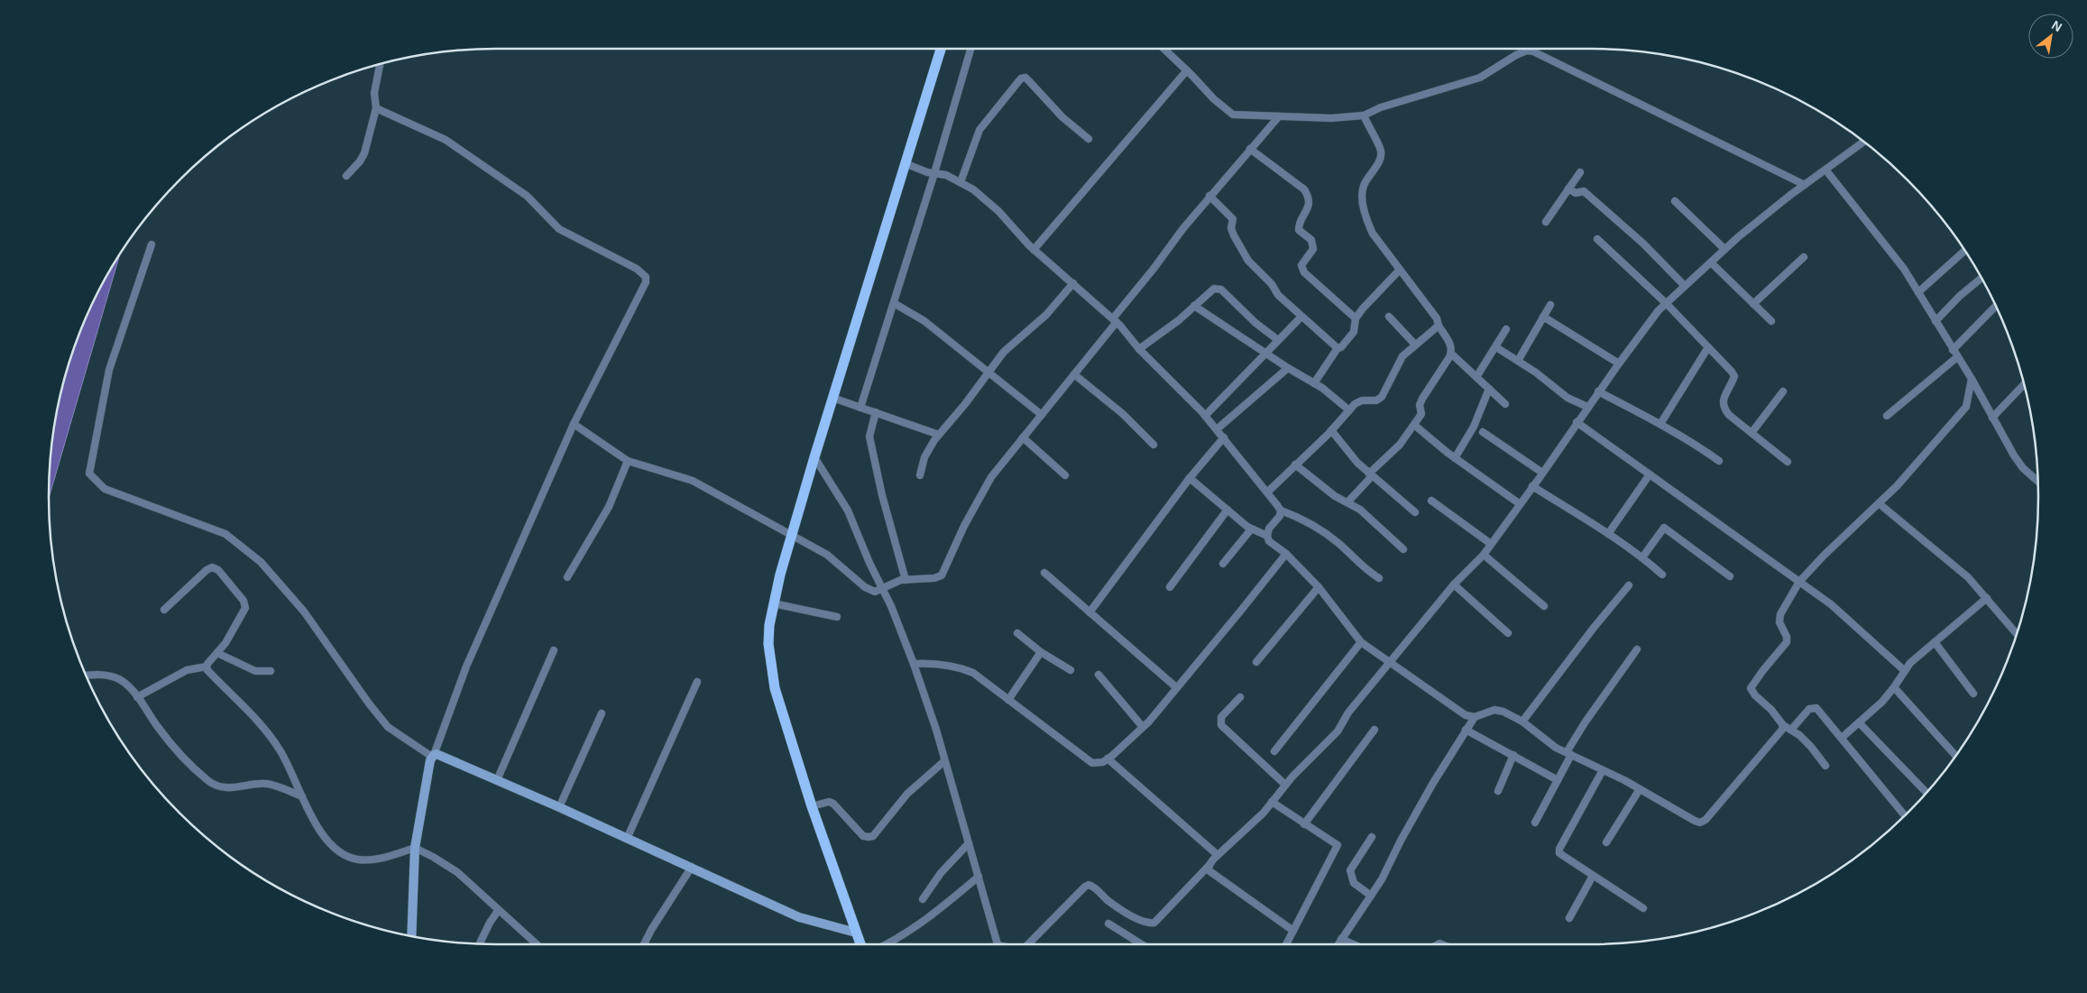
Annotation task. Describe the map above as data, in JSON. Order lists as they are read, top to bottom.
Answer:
{
  "north": "top right"
}
